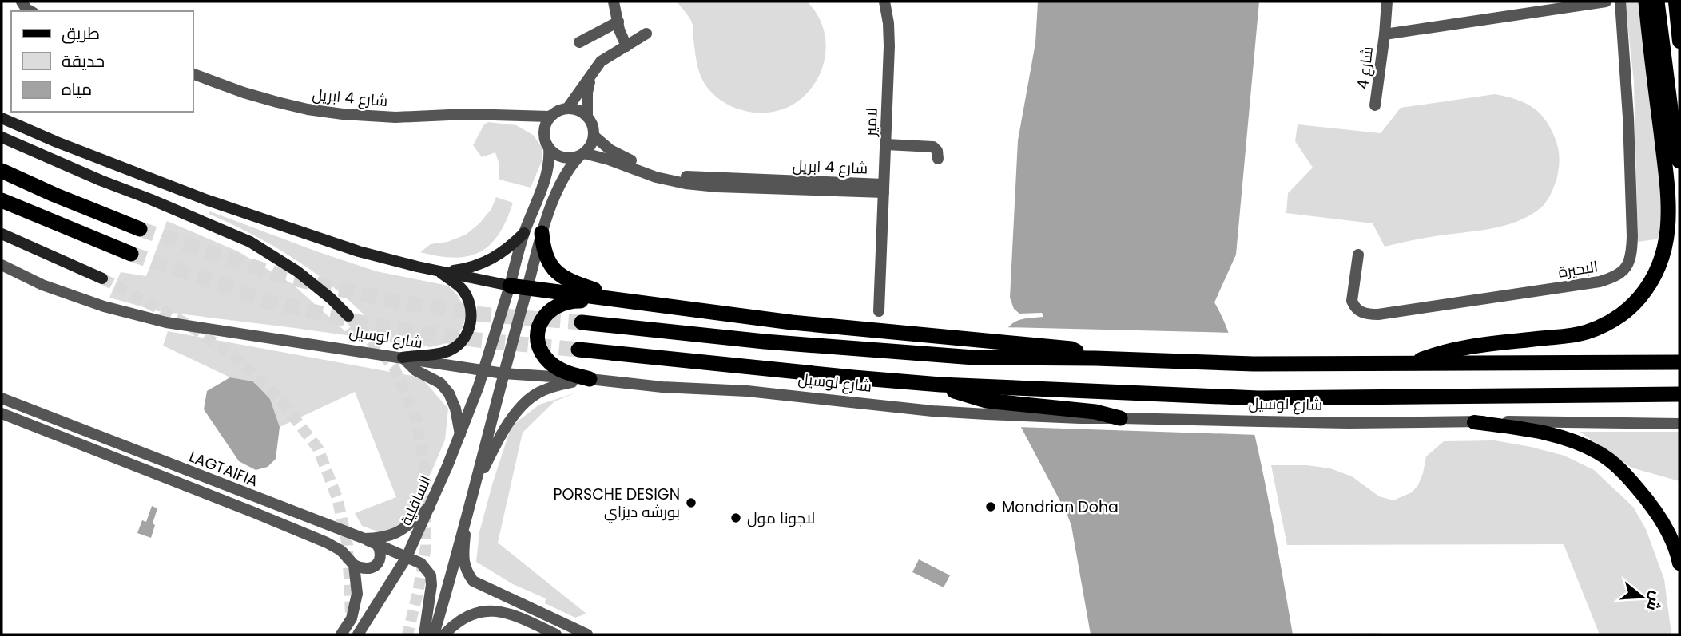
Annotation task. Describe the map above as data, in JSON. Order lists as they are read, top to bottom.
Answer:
{
  "streets": {
    "highway": ["شارع لوسيل"],
    "street": [
      "شارع 4",
      "شارع 4 ابريل",
      "لامير",
      "البحيرة",
      "LAGTAIFIA",
      "السافلية"
    ]
  },
  "crossings": [
    ["شارع 4 ابريل", "لامير"],
    ["شارع لوسيل", "السافلية"],
    ["LAGTAIFIA", "السافلية"]
  ],
  "places": ["PORSCHE DESIGN بورشه ديزاي", "Mondrian Doha", "لاجونا مول"],
  "legend": ["طريق", "حديقة", "مياه"],
  "north": "right"
}
